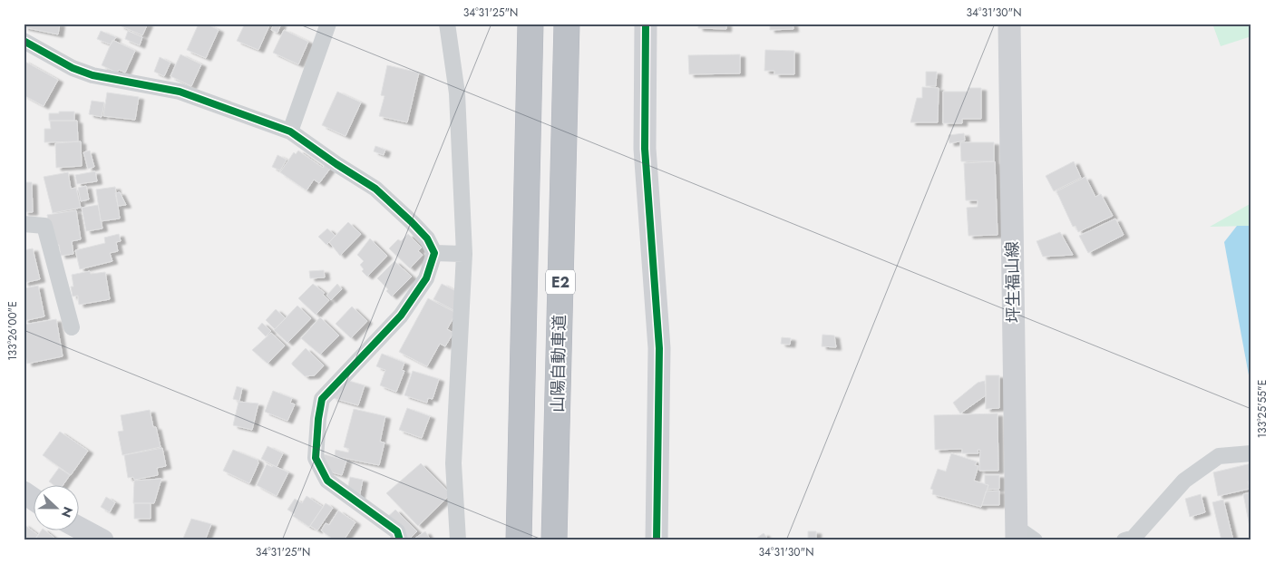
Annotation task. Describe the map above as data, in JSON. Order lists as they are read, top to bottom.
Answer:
{
  "streets": {
    "highway": ["E2", "山陽自動車道"],
    "street": ["坪生福山線"]
  },
  "north": "right",
  "coordinates": [
    "34°31'25\"N",
    "34°31'30\"N",
    "133°26'00\"E",
    "133°25'55\"E"
  ]
}
